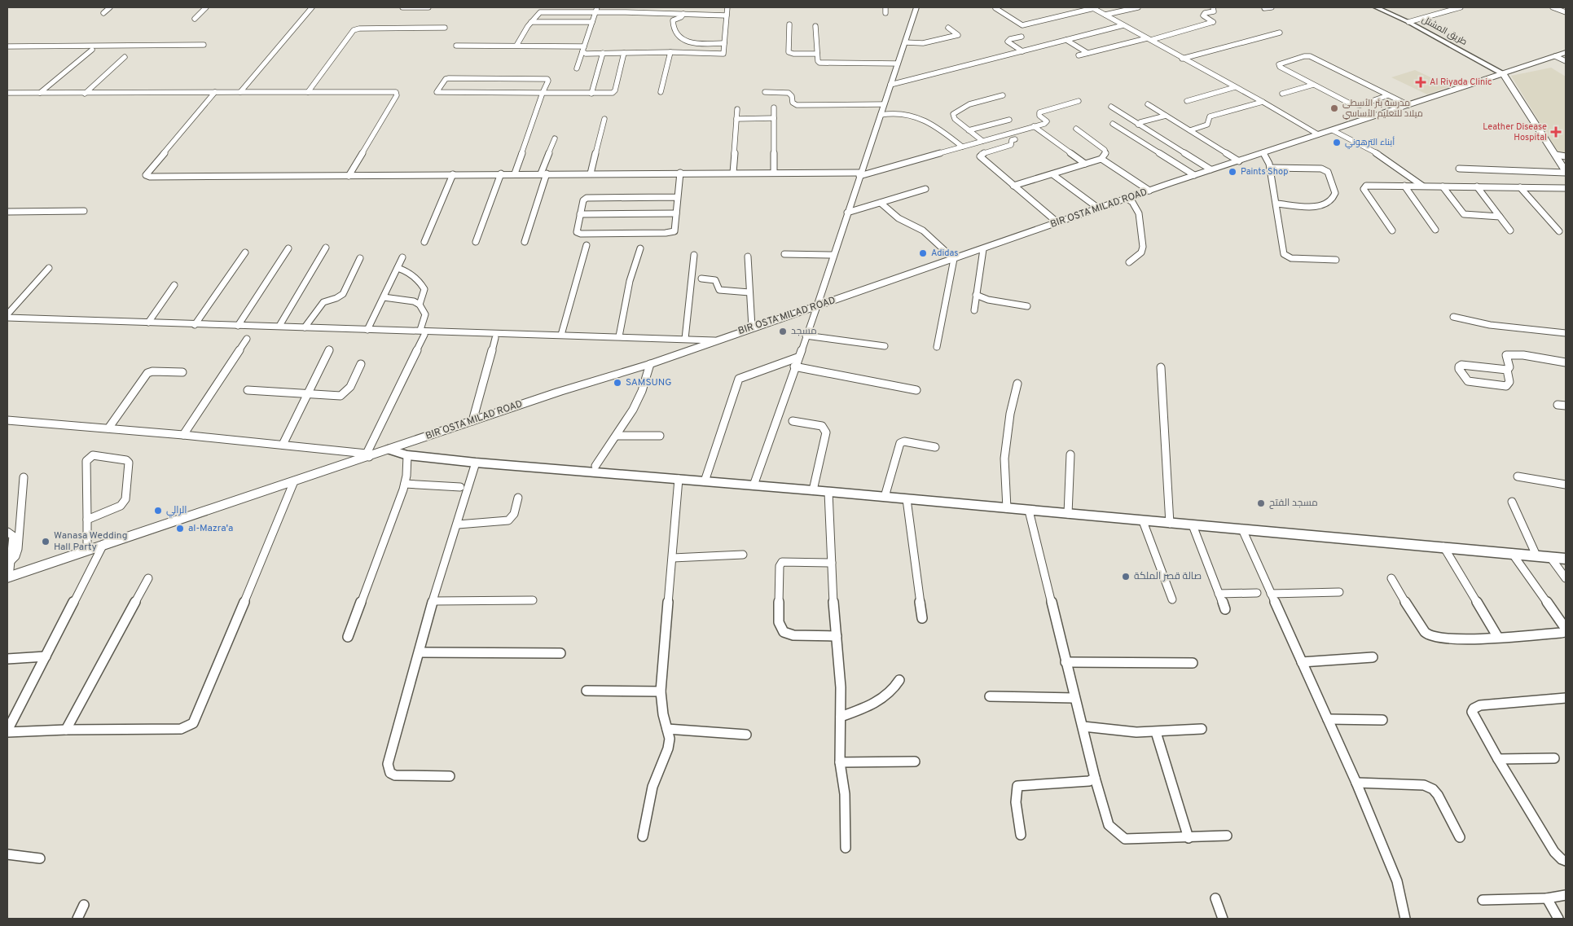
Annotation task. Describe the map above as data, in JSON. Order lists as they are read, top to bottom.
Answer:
{
  "streets": {
    "main road": ["طريق المشتل", "BIR OSTA MILAD ROAD"]
  },
  "crossings": [
    ["طريق المشتل", "BIR OSTA MILAD ROAD"]
  ],
  "places": {
    "health": ["Al Riyada Clinic", "Leather Disease Hospital"],
    "other": [
      "مدرسة بئر الأسطى ميلاد للتعليم الأساسي",
      "أبناء الترهوني",
      "Paints Shop",
      "Adidas",
      "مسجد",
      "SAMSUNG",
      "مسجد الفتح",
      "الرالي",
      "al-Mazra'a",
      "Wanasa Wedding Hall Party",
      "صالة قصر الملكة"
    ]
  }
}
